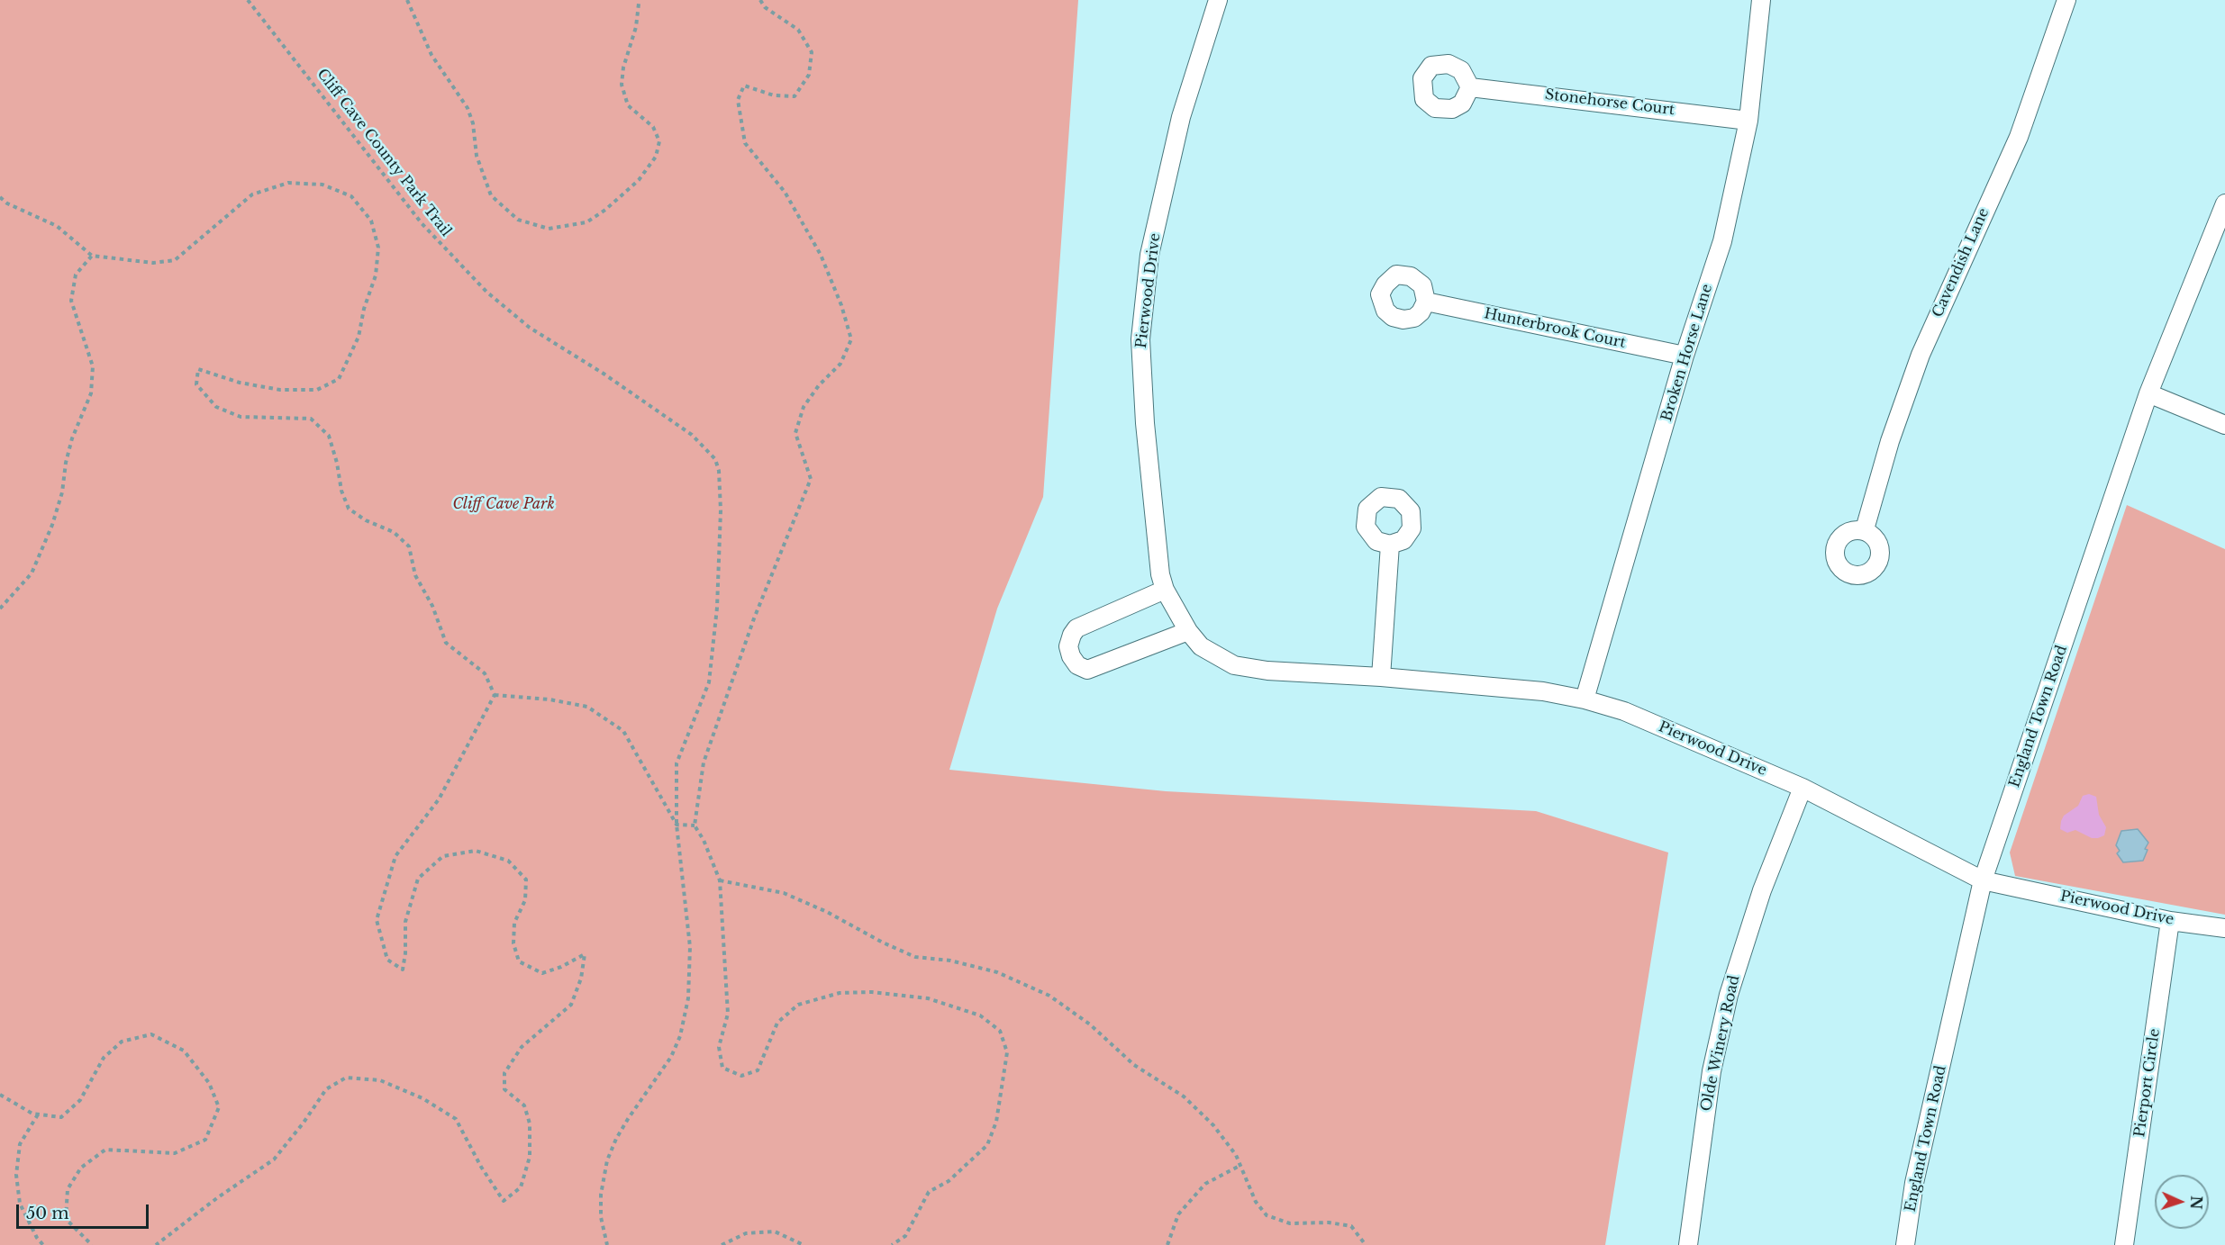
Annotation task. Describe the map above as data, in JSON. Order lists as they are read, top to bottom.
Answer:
{
  "streets": {
    "street": [
      "Stonehorse Court",
      "Cavendish Lane",
      "Pierwood Drive",
      "Hunterbrook Court",
      "Broken Horse Lane",
      "England Town Road",
      "Olde Winery Road",
      "Pierport Circle"
    ],
    "path": ["Cliff Cave County Park Trail"]
  },
  "crossings": [
    ["Stonehorse Court", "Broken Horse Lane"],
    ["Pierwood Drive", "Broken Horse Lane"],
    ["Pierwood Drive", "England Town Road"],
    ["Pierwood Drive", "Olde Winery Road"],
    ["Pierwood Drive", "Pierport Circle"],
    ["Hunterbrook Court", "Broken Horse Lane"]
  ],
  "parks": ["Cliff Cave Park"],
  "scale_bar": "50 m",
  "north": "right"
}
